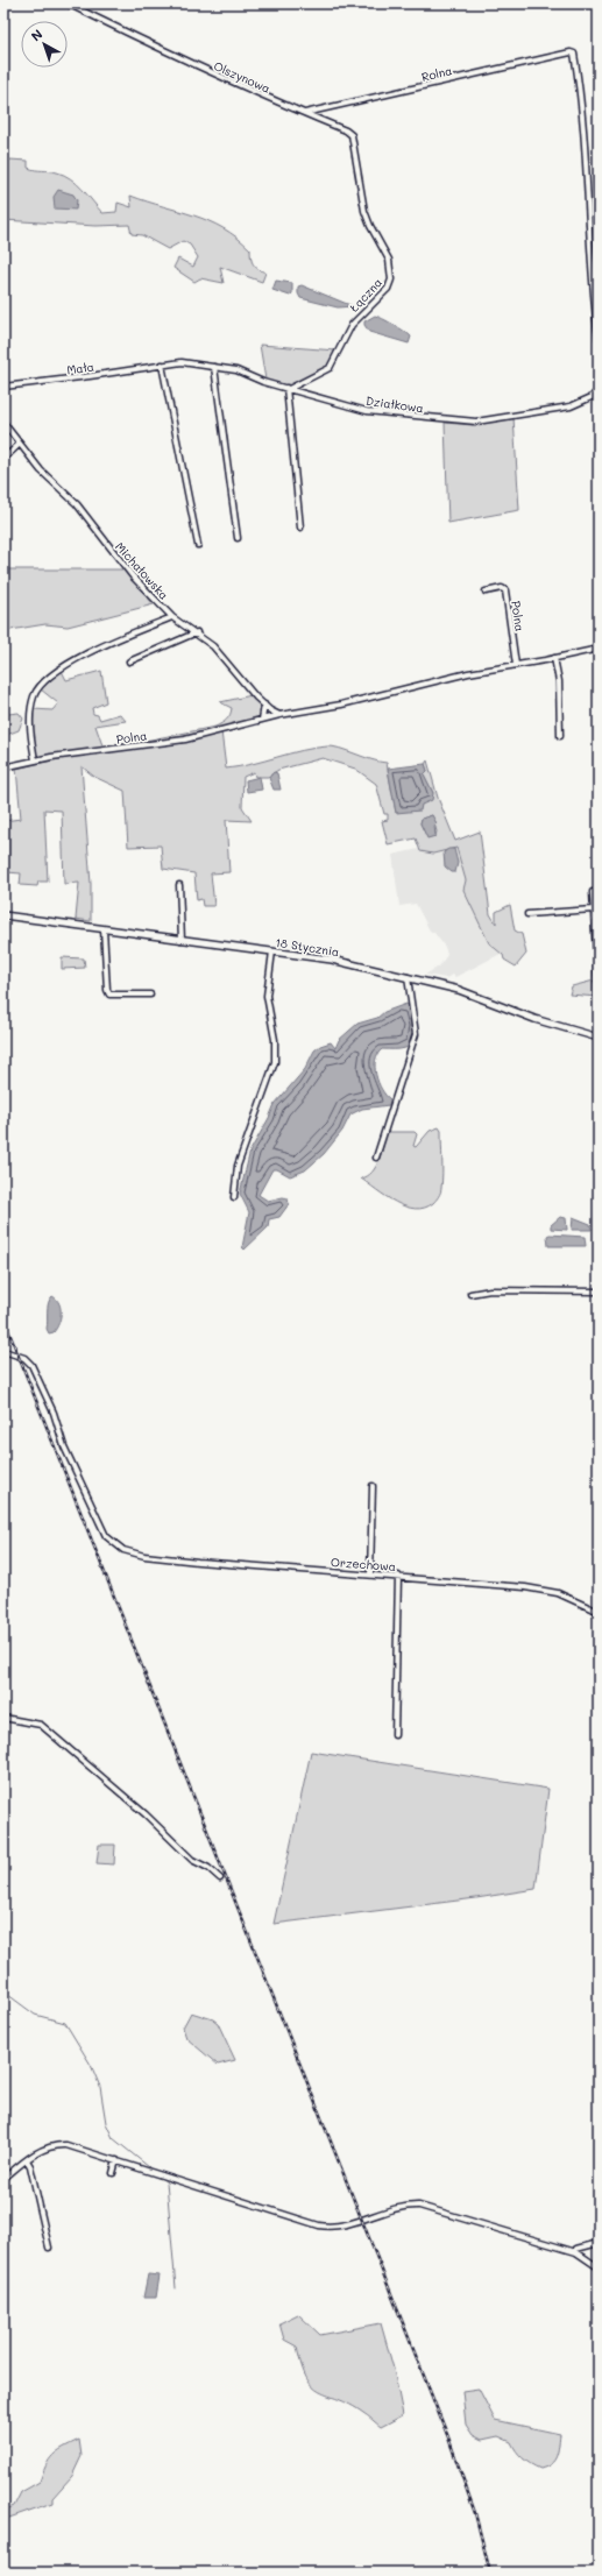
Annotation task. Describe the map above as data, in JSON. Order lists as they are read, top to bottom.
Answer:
{
  "streets": {
    "street": [
      "Rolna",
      "Olszynowa",
      "Łączna",
      "Mała",
      "Działkowa",
      "Michałowska",
      "Polna",
      "18 Stycznia",
      "Orzechowa"
    ]
  },
  "crossings": [
    ["Rolna", "Olszynowa"],
    ["Olszynowa", "Łączna"],
    ["Łączna", "Działkowa"],
    ["Mała", "Działkowa"],
    ["Michałowska", "Polna"]
  ],
  "north": "top left"
}
